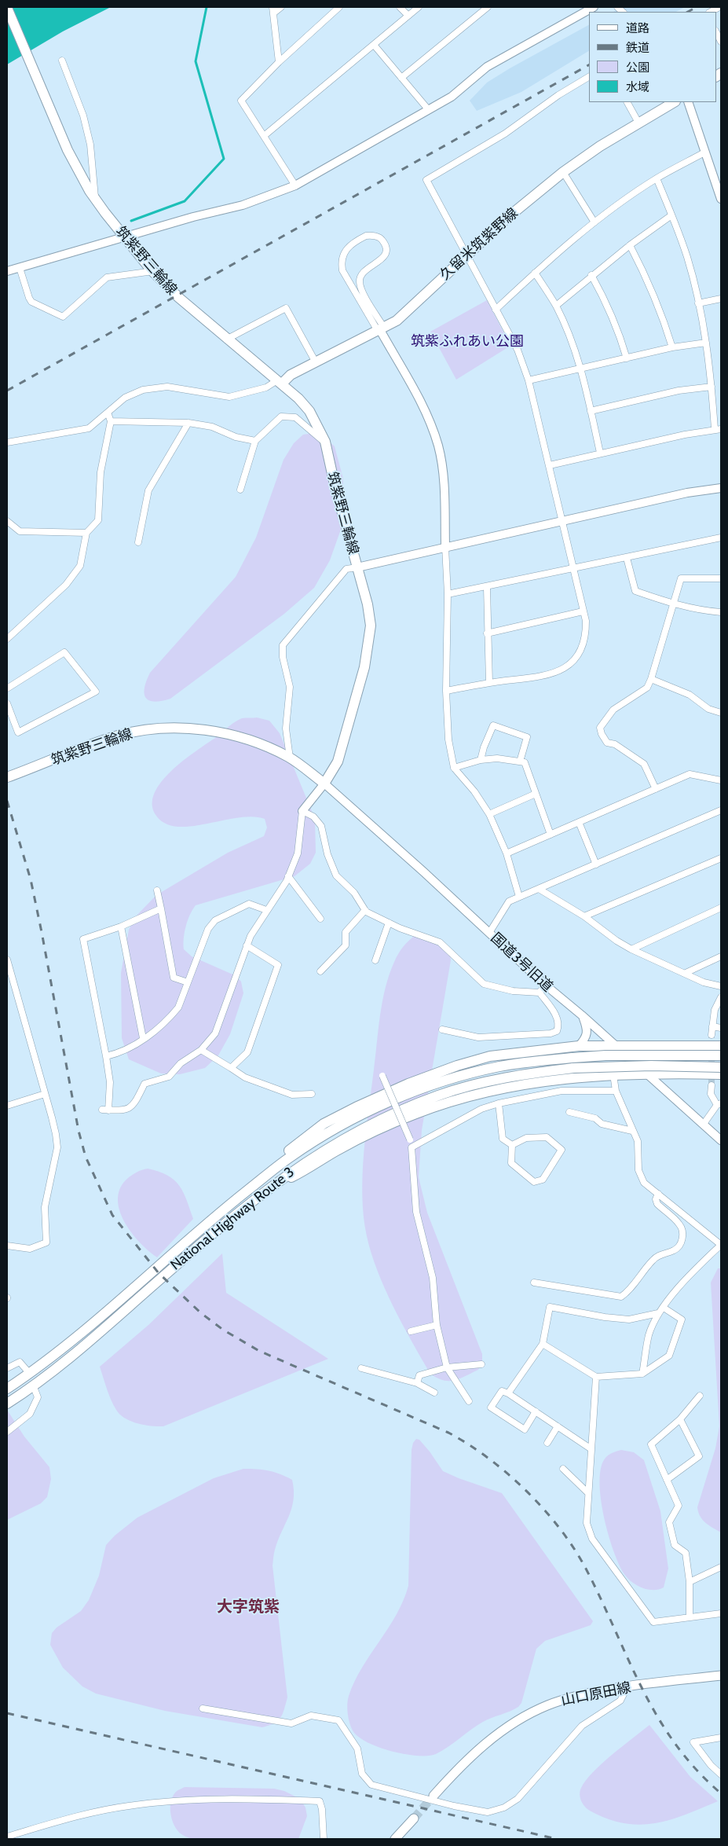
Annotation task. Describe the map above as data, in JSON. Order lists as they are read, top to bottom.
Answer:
{
  "streets": {
    "main road": [
      "久留米筑紫野線",
      "筑紫野三輪線",
      "National Highway Route 3",
      "山口原田線"
    ],
    "street": ["国道3号旧道"]
  },
  "crossings": [
    ["久留米筑紫野線", "筑紫野三輪線"],
    ["筑紫野三輪線", "国道3号旧道"]
  ],
  "districts": ["大字筑紫"],
  "parks": ["筑紫ふれあい公園"],
  "legend": [
    "道路",
    "鉄道",
    "公園",
    "水域"
  ]
}
